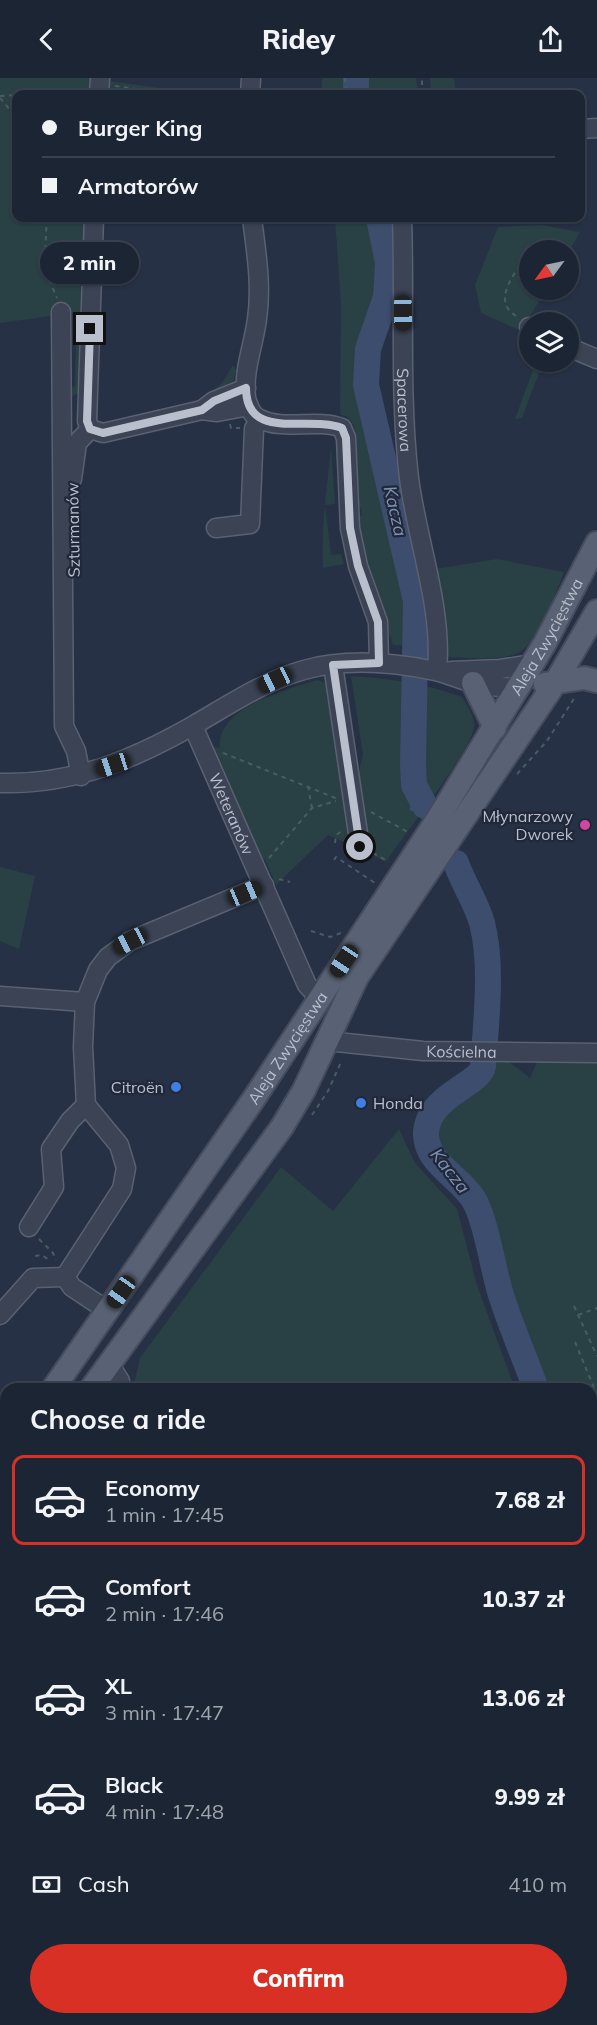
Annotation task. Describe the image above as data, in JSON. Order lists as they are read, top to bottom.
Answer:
{
  "streets": {
    "main road": ["Aleja Zwycięstwa"],
    "street": [
      "Spacerowa",
      "Szturmanów",
      "Weteranów",
      "Kościelna"
    ]
  },
  "crossings": [
    ["Aleja Zwycięstwa", "Weteranów"],
    ["Aleja Zwycięstwa", "Kościelna"]
  ],
  "water": ["Kacza"],
  "places": ["Młynarzowy Dworek", "Citroën", "Honda"],
  "north": "bottom left",
  "page": {
    "header": "Ridey",
    "banner": ["Burger King", "Armatorów"],
    "bubble": "2 min",
    "heading": "Choose a ride",
    "list": [
      {
        "name": "Economy",
        "note": "1 min · 17:45",
        "value": "7.68 zł"
      },
      {
        "name": "Comfort",
        "note": "2 min · 17:46",
        "value": "10.37 zł"
      },
      {
        "name": "XL",
        "note": "3 min · 17:47",
        "value": "13.06 zł"
      },
      {
        "name": "Black",
        "note": "4 min · 17:48",
        "value": "9.99 zł"
      }
    ],
    "pay": ["Cash", "410 m"],
    "buttons": "Confirm"
  }
}
